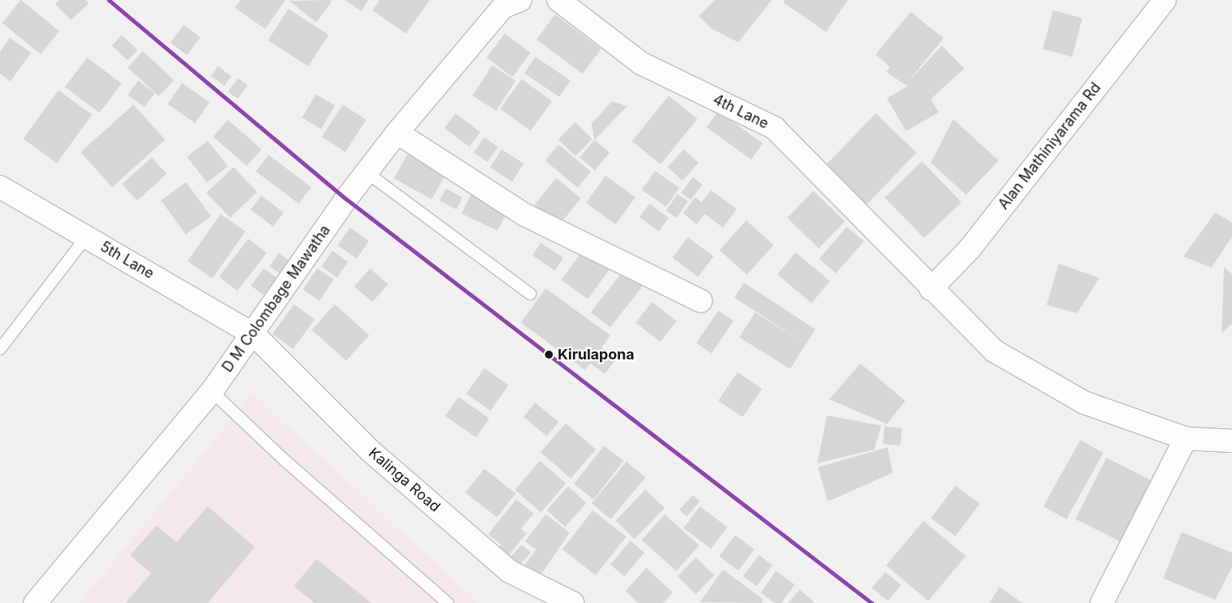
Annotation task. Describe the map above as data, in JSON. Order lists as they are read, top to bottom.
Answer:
{
  "streets": {
    "street": [
      "4th Lane",
      "Alan Mathiniyarama Rd",
      "5th Lane",
      "D M Colombage Mawatha",
      "Kalinga Road"
    ]
  },
  "crossings": [
    ["4th Lane", "Alan Mathiniyarama Rd"],
    ["5th Lane", "D M Colombage Mawatha"],
    ["5th Lane", "Kalinga Road"],
    ["D M Colombage Mawatha", "Kalinga Road"]
  ],
  "places": ["Kirulapona"]
}
